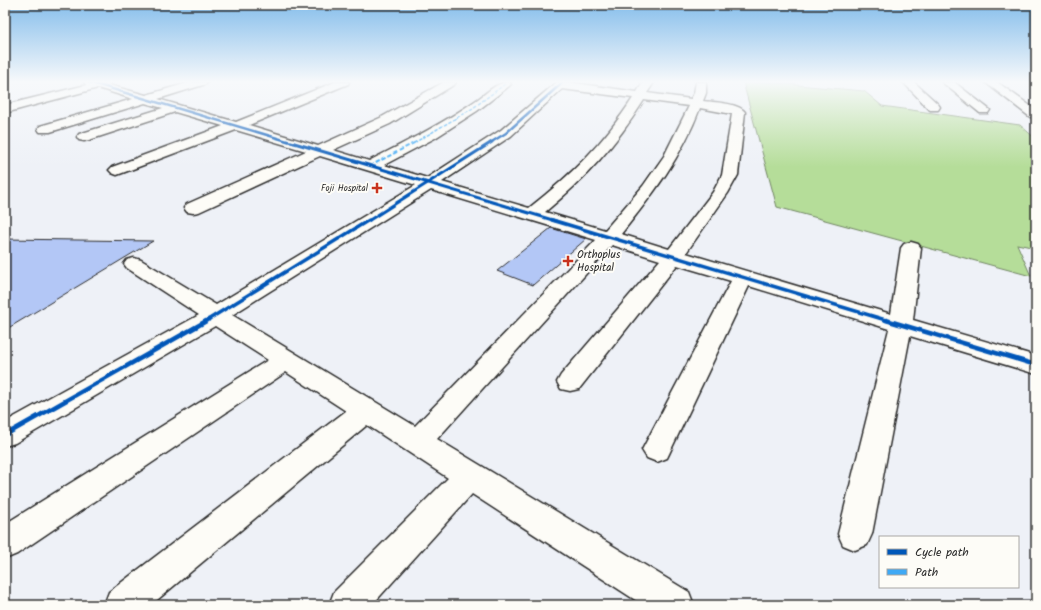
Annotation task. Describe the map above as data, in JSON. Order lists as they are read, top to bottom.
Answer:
{
  "places": {
    "health": ["Foji Hospital", "Orthoplus Hospital"]
  },
  "legend": ["Cycle path", "Path"]
}
